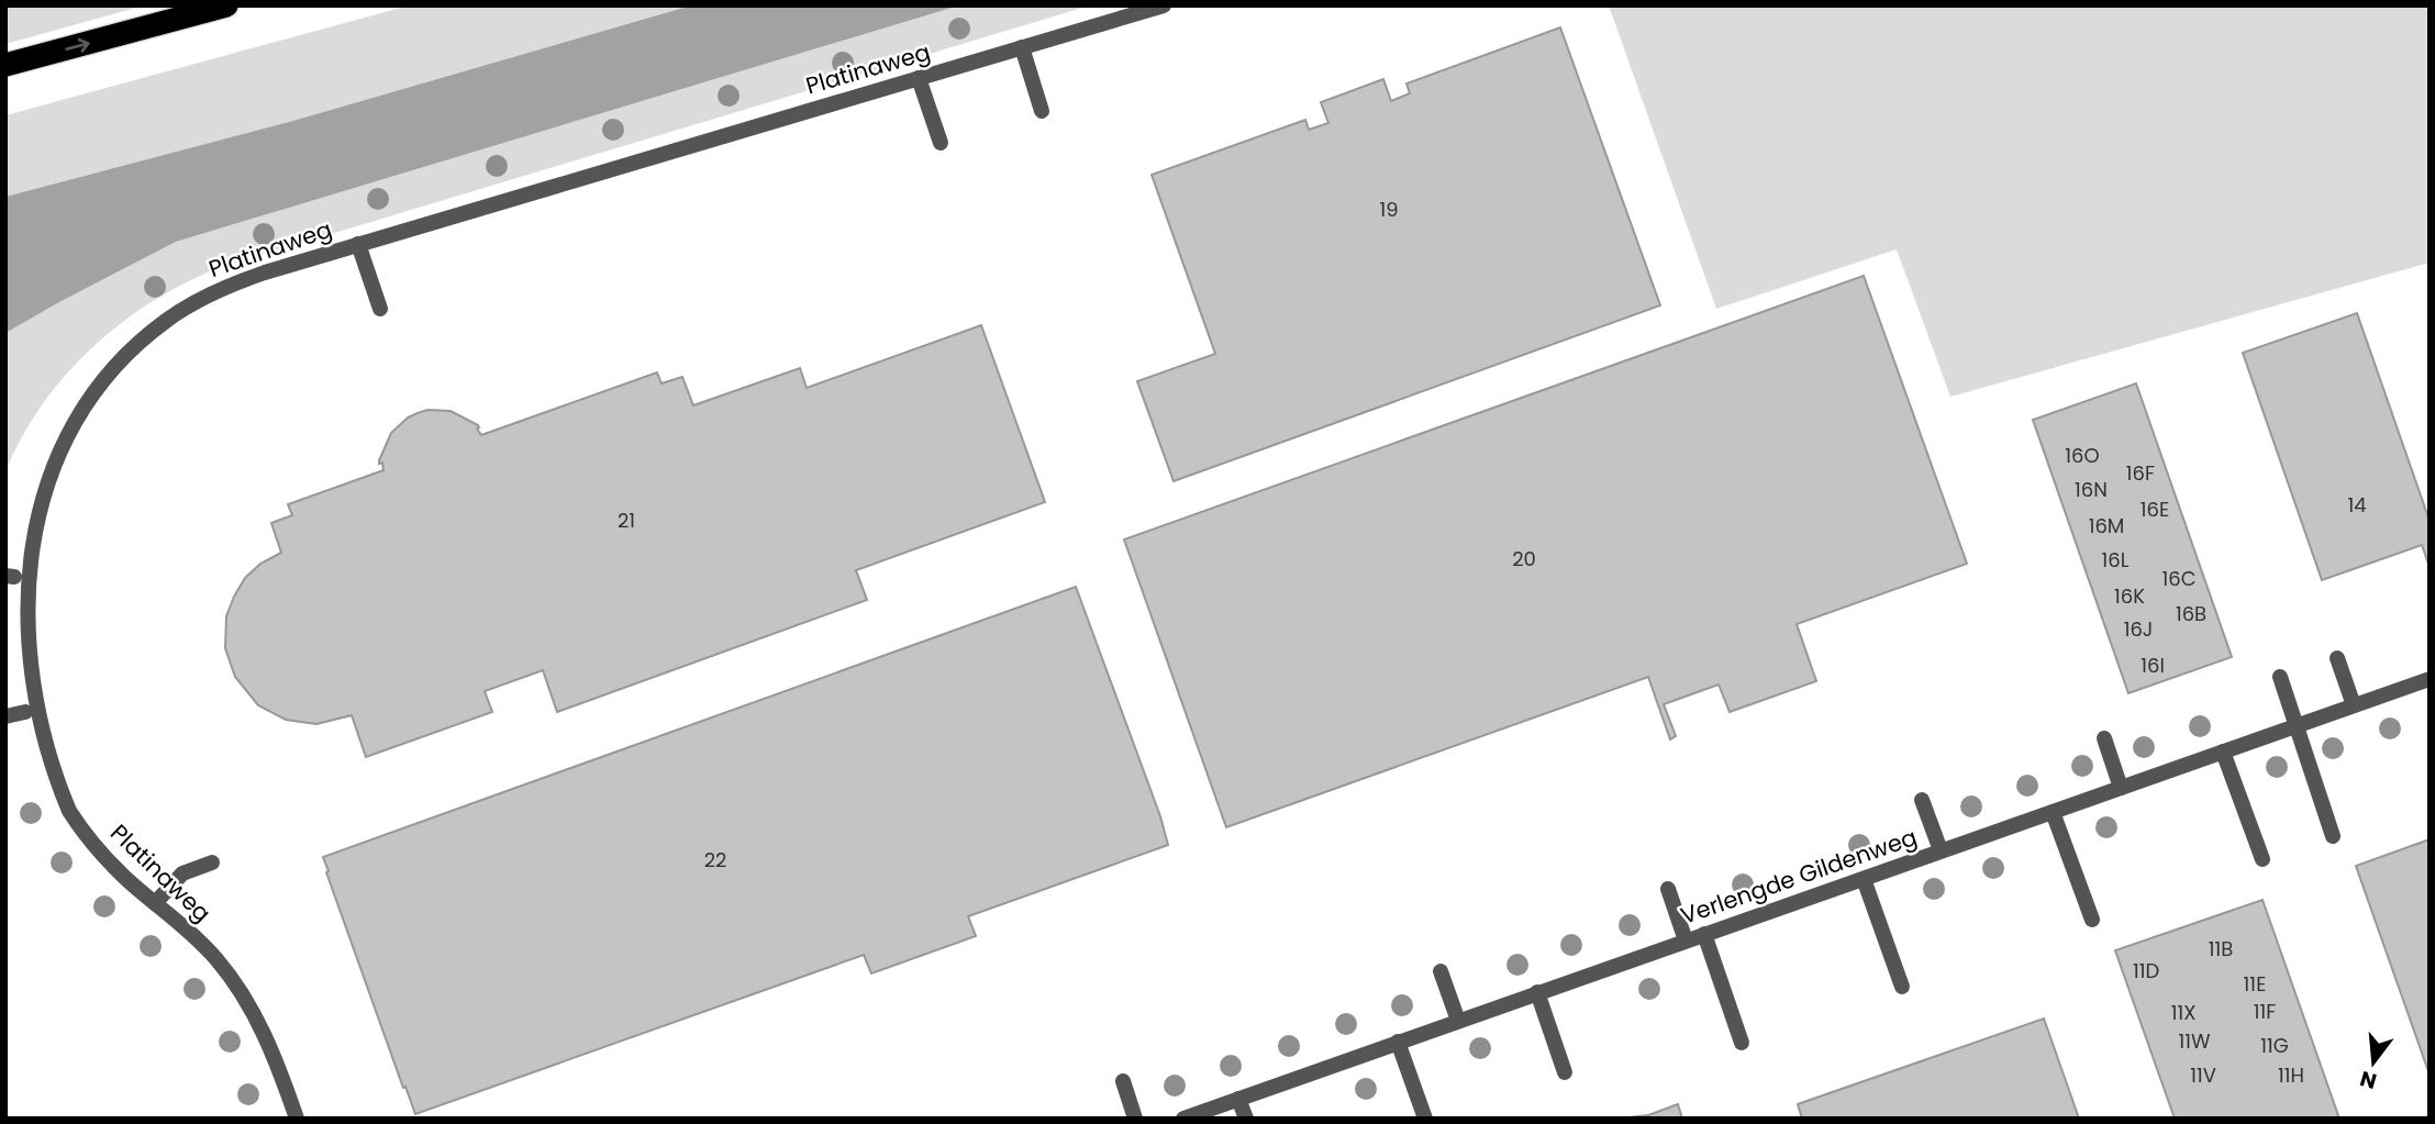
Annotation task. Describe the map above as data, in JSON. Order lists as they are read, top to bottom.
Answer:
{
  "streets": {
    "street": ["Platinaweg", "Verlengde Gildenweg"]
  },
  "house_numbers": [
    "19",
    "16O",
    "16F",
    "16N",
    "14",
    "16E",
    "21",
    "16M",
    "20",
    "16L",
    "16C",
    "16K",
    "16B",
    "16J",
    "16I",
    "22",
    "11B",
    "11D",
    "11E",
    "11F",
    "11X",
    "11W",
    "11G",
    "11V",
    "11H"
  ],
  "north": "bottom"
}
